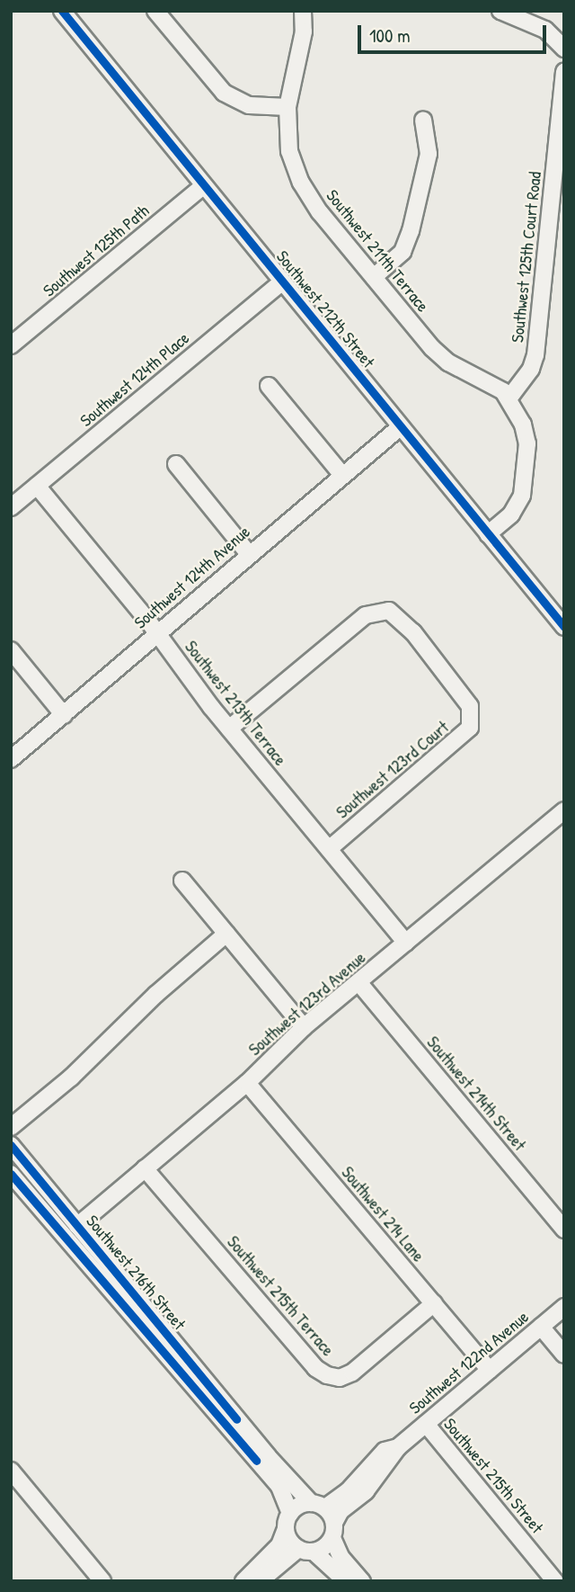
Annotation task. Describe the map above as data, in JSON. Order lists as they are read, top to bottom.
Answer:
{
  "streets": {
    "street": [
      "Southwest 125th Path",
      "Southwest 211th Terrace",
      "Southwest 125th Court Road",
      "Southwest 212th Street",
      "Southwest 124th Place",
      "Southwest 124th Avenue",
      "Southwest 213th Terrace",
      "Southwest 123rd Court",
      "Southwest 123rd Avenue",
      "Southwest 214th Street",
      "Southwest 214 Lane",
      "Southwest 216th Street",
      "Southwest 215th Terrace",
      "Southwest 122nd Avenue",
      "Southwest 215th Street"
    ]
  },
  "crossings": [
    ["Southwest 125th Path", "Southwest 212th Street"],
    ["Southwest 211th Terrace", "Southwest 125th Court Road"],
    ["Southwest 212th Street", "Southwest 124th Place"],
    ["Southwest 212th Street", "Southwest 124th Avenue"],
    ["Southwest 124th Place", "Southwest 213th Terrace"],
    ["Southwest 124th Avenue", "Southwest 213th Terrace"],
    ["Southwest 213th Terrace", "Southwest 123rd Court"],
    ["Southwest 213th Terrace", "Southwest 123rd Avenue"],
    ["Southwest 123rd Avenue", "Southwest 214th Street"],
    ["Southwest 123rd Avenue", "Southwest 214 Lane"],
    ["Southwest 123rd Avenue", "Southwest 216th Street"],
    ["Southwest 123rd Avenue", "Southwest 215th Terrace"],
    ["Southwest 214 Lane", "Southwest 215th Terrace"],
    ["Southwest 214 Lane", "Southwest 122nd Avenue"],
    ["Southwest 216th Street", "Southwest 122nd Avenue"],
    ["Southwest 122nd Avenue", "Southwest 215th Street"]
  ],
  "scale_bar": "100 m"
}
